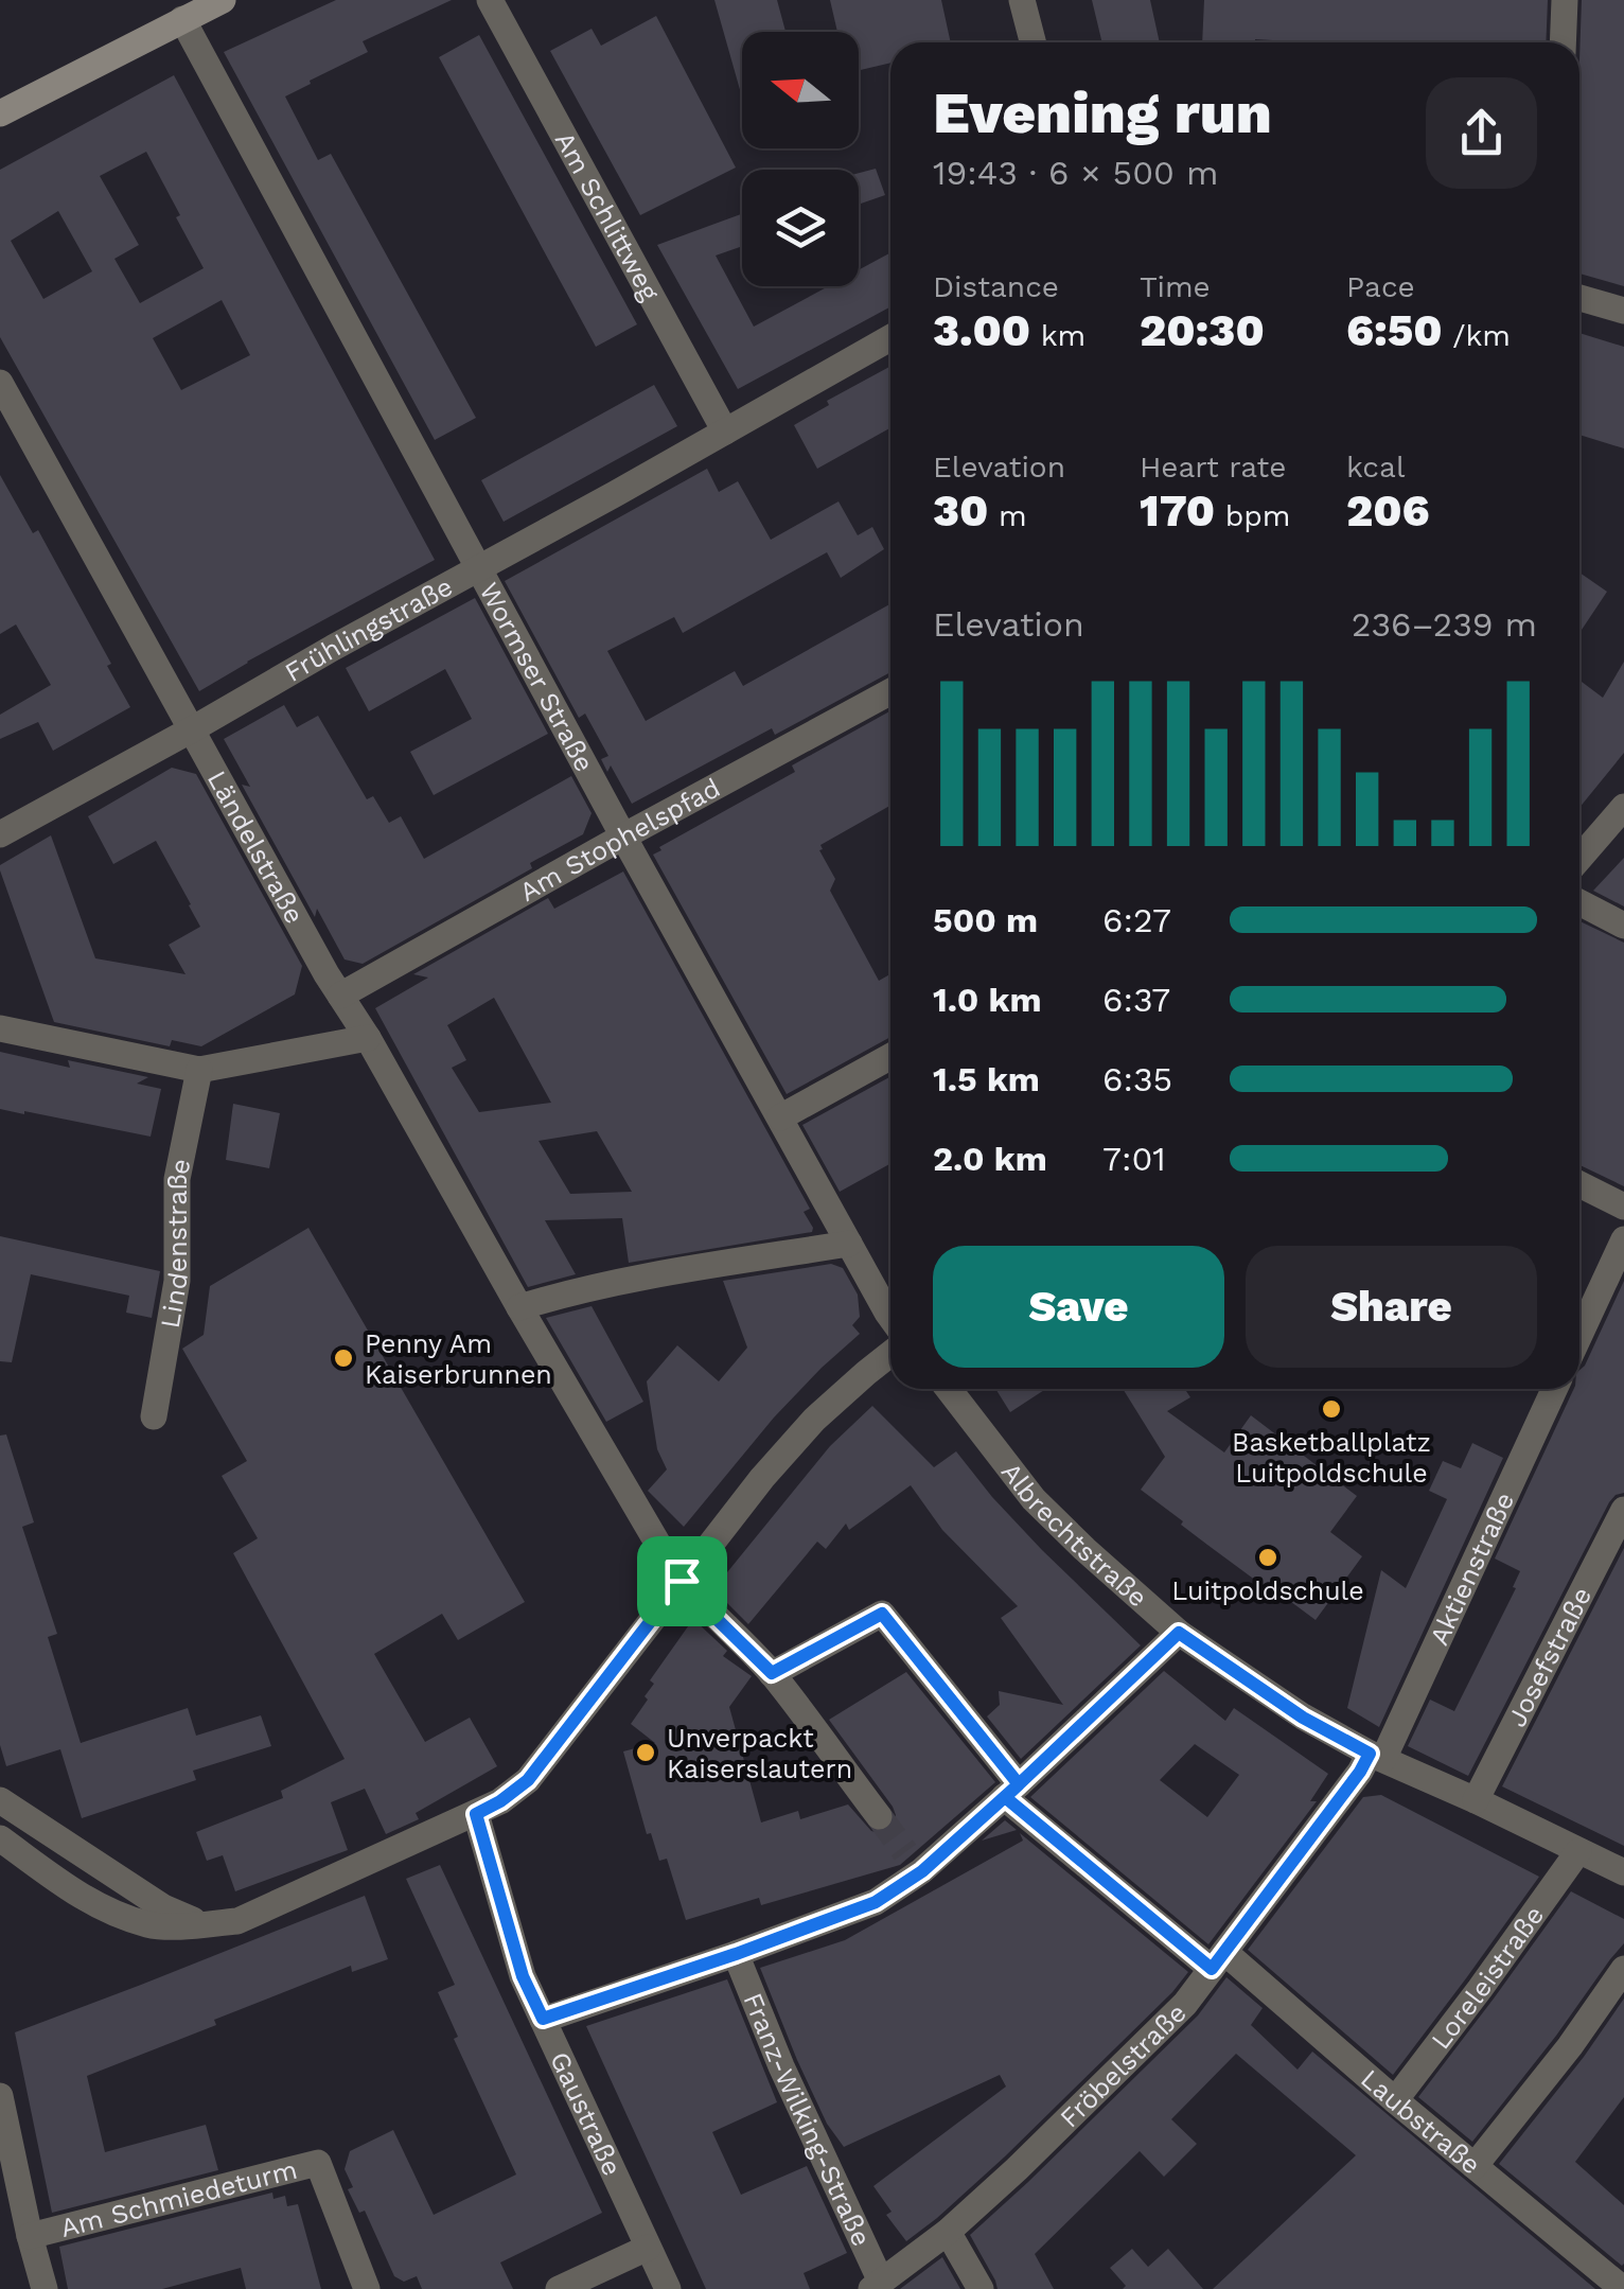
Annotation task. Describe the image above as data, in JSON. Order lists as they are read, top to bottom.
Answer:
{
  "streets": {
    "street": [
      "Am Schlittweg",
      "Frühlingstraße",
      "Wormser Straße",
      "Am Stophelspfad",
      "Ländelstraße",
      "Lindenstraße",
      "Albrechtstraße",
      "Aktienstraße",
      "Josefstraße",
      "Loreleistraße",
      "Fröbelstraße",
      "Gaustraße",
      "Franz-Wilking-Straße",
      "Laubstraße",
      "Am Schmiedeturm"
    ]
  },
  "crossings": [
    ["Am Schlittweg", "Frühlingstraße"],
    ["Frühlingstraße", "Wormser Straße"],
    ["Frühlingstraße", "Ländelstraße"],
    ["Wormser Straße", "Am Stophelspfad"],
    ["Am Stophelspfad", "Ländelstraße"],
    ["Ländelstraße", "Laubstraße"],
    ["Albrechtstraße", "Aktienstraße"],
    ["Albrechtstraße", "Josefstraße"],
    ["Albrechtstraße", "Loreleistraße"],
    ["Albrechtstraße", "Fröbelstraße"],
    ["Aktienstraße", "Fröbelstraße"],
    ["Loreleistraße", "Laubstraße"],
    ["Fröbelstraße", "Franz-Wilking-Straße"],
    ["Fröbelstraße", "Laubstraße"]
  ],
  "places": [
    "Penny Am Kaiserbrunnen",
    "Basketballplatz Luitpoldschule",
    "Luitpoldschule",
    "Unverpackt Kaiserslautern"
  ],
  "north": "left",
  "page": {
    "heading": ["Evening run", "19:43 · 6 × 500 m"],
    "stats": [
      ["Distance", "3.00 km"],
      ["Time", "20:30"],
      ["Pace", "6:50 /km"],
      ["Elevation", "30 m"],
      ["Heart rate", "170 bpm"],
      ["kcal", "206"]
    ],
    "chart": ["Elevation", "236–239 m"],
    "list": [
      {
        "name": "500 m",
        "note": "6:27"
      },
      {
        "name": "1.0 km",
        "note": "6:37"
      },
      {
        "name": "1.5 km",
        "note": "6:35"
      },
      {
        "name": "2.0 km",
        "note": "7:01"
      }
    ],
    "buttons": ["Save", "Share"]
  }
}
